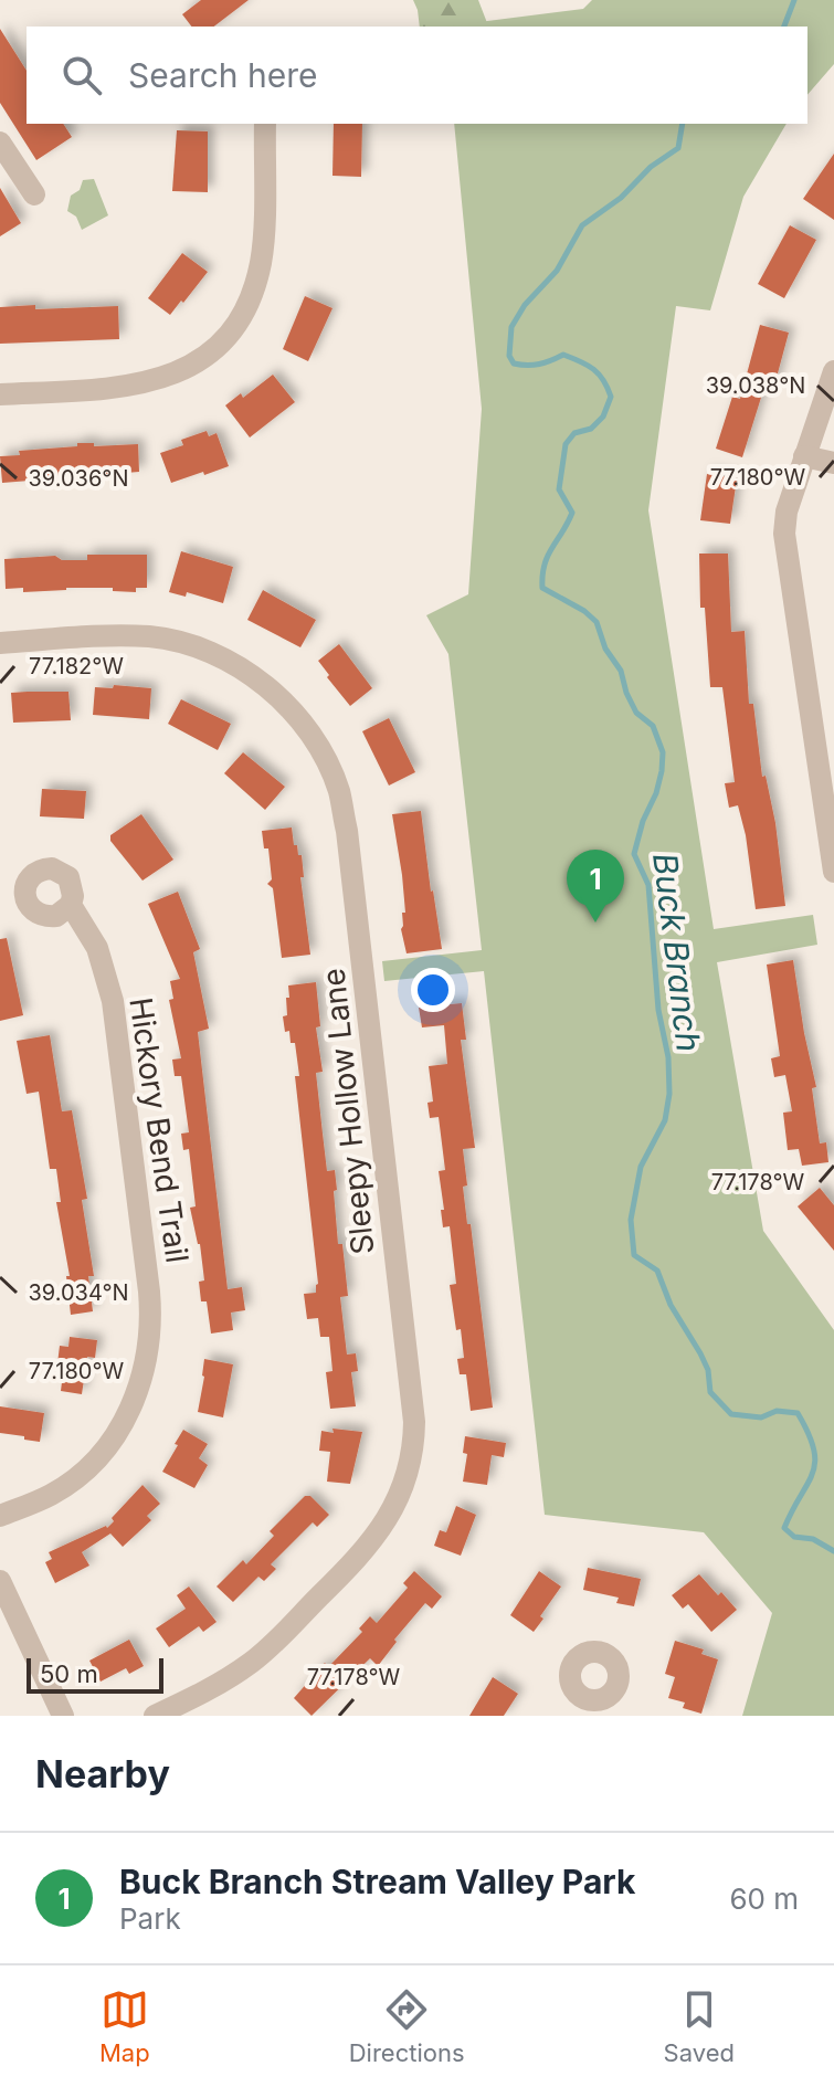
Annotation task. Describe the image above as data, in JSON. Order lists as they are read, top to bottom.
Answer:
{
  "streets": {
    "street": ["Sleepy Hollow Lane", "Hickory Bend Trail"]
  },
  "water": ["Buck Branch"],
  "scale_bar": "50 m",
  "page": {
    "search": "Search here",
    "pins": "1",
    "scale": "50 m",
    "heading": "Nearby",
    "list": [
      {
        "mark": "1",
        "name": "Buck Branch Stream Valley Park",
        "note": "Park",
        "value": "60 m"
      }
    ],
    "nav": ["Map", "Directions", "Saved"]
  },
  "coordinates": [
    "39.038°N",
    "77.180°W",
    "39.036°N",
    "77.182°W",
    "77.178°W",
    "39.034°N"
  ]
}
